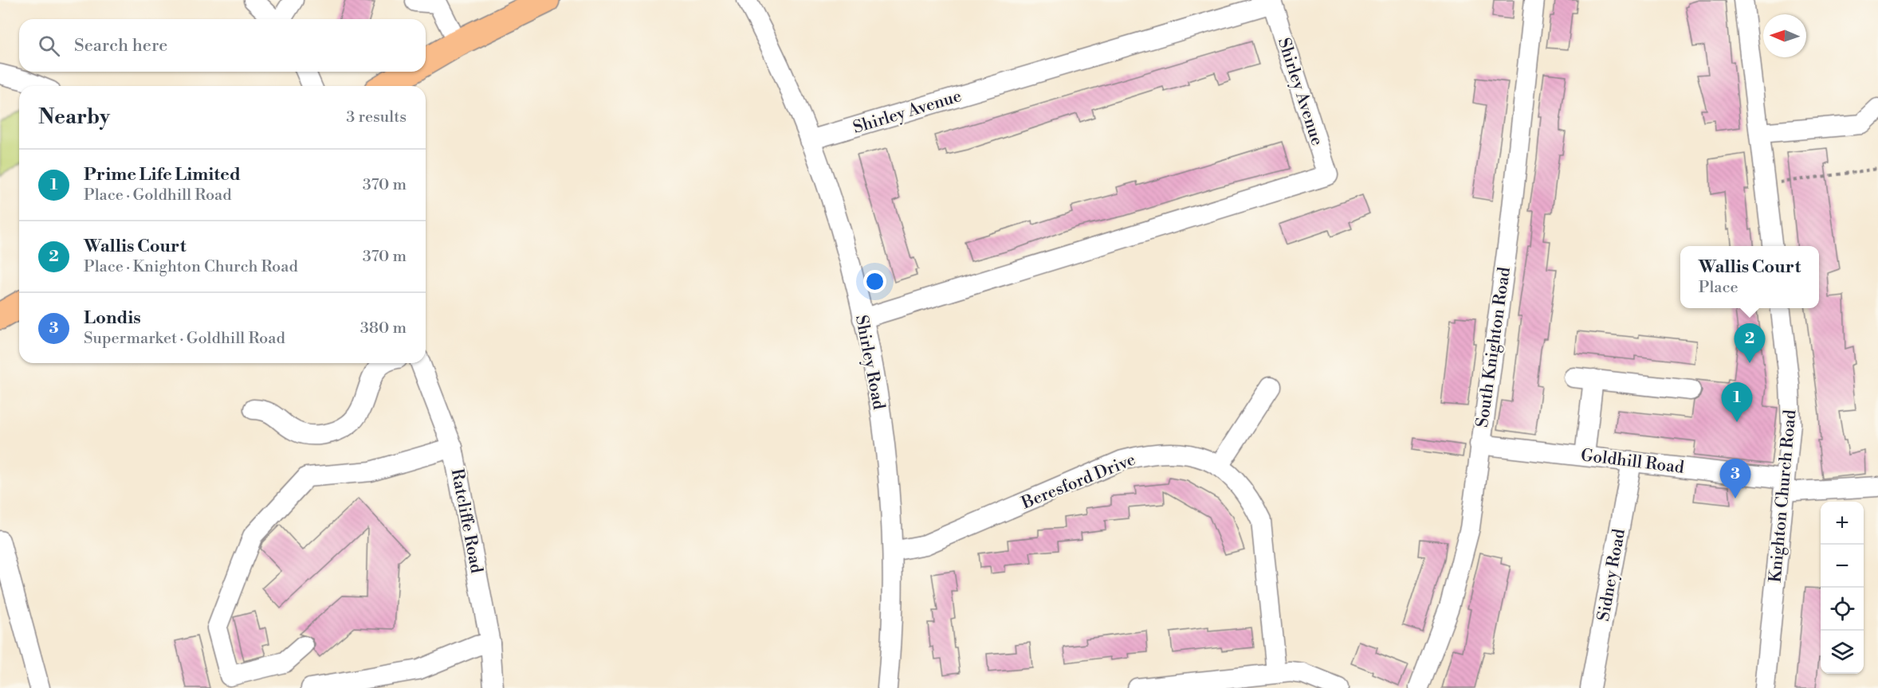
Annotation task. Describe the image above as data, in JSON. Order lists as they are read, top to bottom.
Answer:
{
  "streets": {
    "street": [
      "Shirley Avenue",
      "South Knighton Road",
      "Shirley Road",
      "Goldhill Road",
      "Beresford Drive",
      "Knighton Church Road",
      "Ratcliffe Road",
      "Sidney Road"
    ]
  },
  "crossings": [
    ["Shirley Avenue", "Shirley Road"],
    ["South Knighton Road", "Goldhill Road"],
    ["Shirley Road", "Beresford Drive"],
    ["Goldhill Road", "Knighton Church Road"],
    ["Goldhill Road", "Sidney Road"]
  ],
  "north": "left",
  "page": {
    "search": "Search here",
    "heading": ["Nearby", "3 results"],
    "list": [
      {
        "mark": "1",
        "name": "Prime Life Limited",
        "note": "Place · Goldhill Road",
        "value": "370 m"
      },
      {
        "mark": "2",
        "name": "Wallis Court",
        "note": "Place · Knighton Church Road",
        "value": "370 m"
      },
      {
        "mark": "3",
        "name": "Londis",
        "note": "Supermarket · Goldhill Road",
        "value": "380 m"
      }
    ],
    "popup": ["Wallis Court", "Place"],
    "pins": ["2", "1", "3"],
    "map_buttons": ["+", "−"]
  }
}
